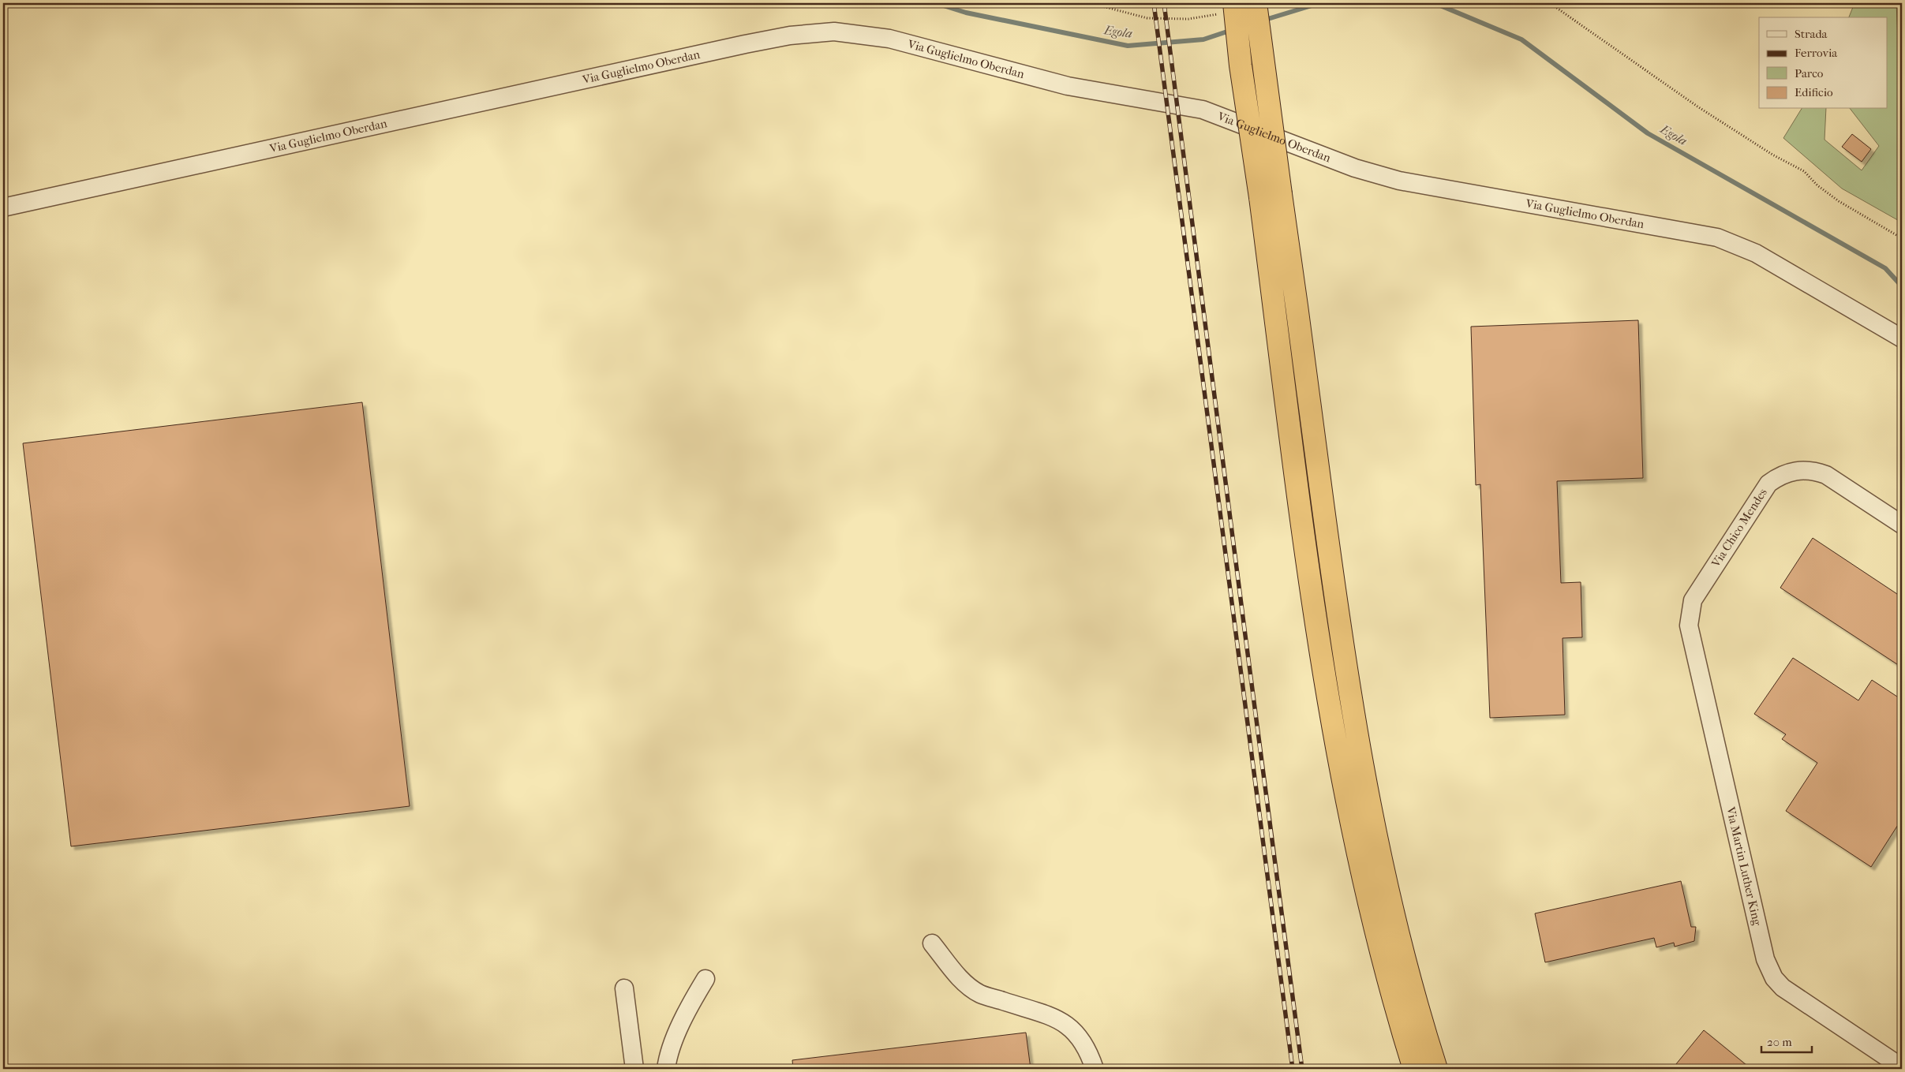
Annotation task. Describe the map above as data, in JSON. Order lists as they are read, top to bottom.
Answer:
{
  "streets": {
    "street": ["Via Guglielmo Oberdan", "Via Chico Mendes", "Via Martin Luther King"]
  },
  "crossings": [
    ["Via Chico Mendes", "Via Martin Luther King"]
  ],
  "water": ["Egola"],
  "legend": [
    "Strada",
    "Ferrovia",
    "Parco",
    "Edificio"
  ],
  "scale_bar": "20 m"
}
